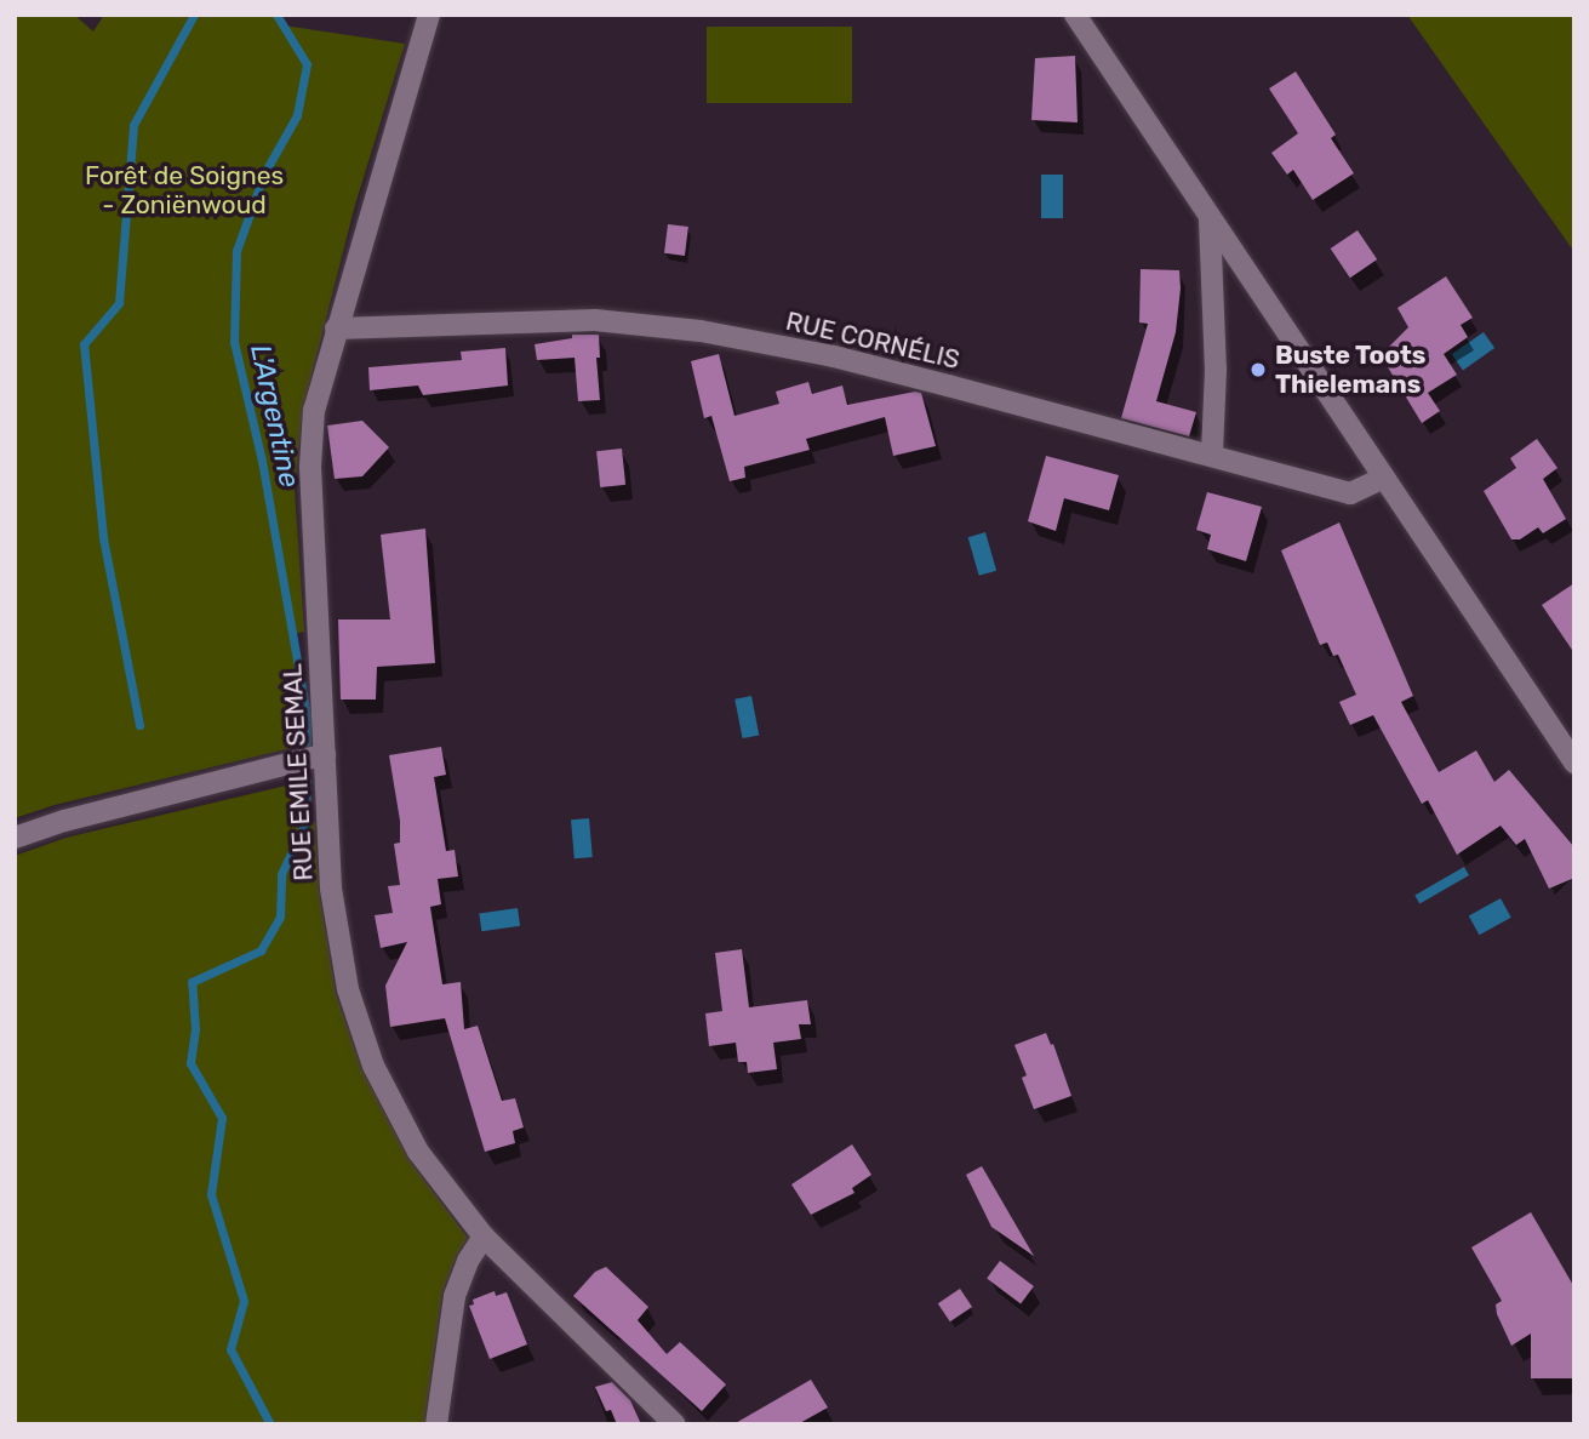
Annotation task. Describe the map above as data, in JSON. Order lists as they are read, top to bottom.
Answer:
{
  "streets": {
    "street": ["RUE CORNÉLIS", "RUE EMILE SEMAL"]
  },
  "crossings": [
    ["RUE CORNÉLIS", "RUE EMILE SEMAL"]
  ],
  "water": ["L'Argentine"],
  "parks": ["Forêt de Soignes - Zoniënwoud"],
  "places": ["Buste Toots Thielemans"]
}
